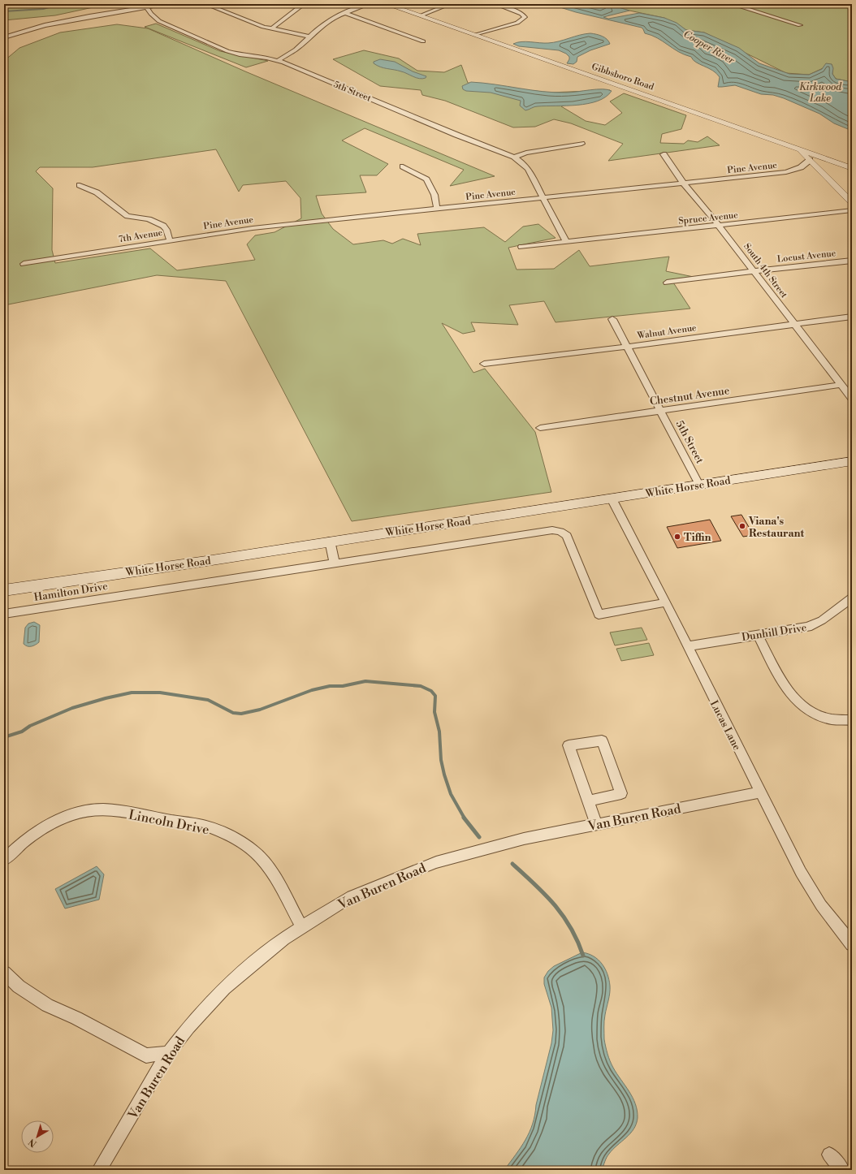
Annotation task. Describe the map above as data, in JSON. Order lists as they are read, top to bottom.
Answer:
{
  "streets": {
    "main road": ["White Horse Road"],
    "street": [
      "Gibbsboro Road",
      "5th Street",
      "Pine Avenue",
      "Spruce Avenue",
      "7th Avenue",
      "Locust Avenue",
      "South 4th Street",
      "Walnut Avenue",
      "Chestnut Avenue",
      "Hamilton Drive",
      "Dunhill Drive",
      "Lucas Lane",
      "Van Buren Road",
      "Lincoln Drive"
    ]
  },
  "crossings": [
    ["5th Street", "Pine Avenue"],
    ["5th Street", "Spruce Avenue"],
    ["5th Street", "Walnut Avenue"],
    ["5th Street", "Chestnut Avenue"],
    ["5th Street", "White Horse Road"],
    ["Pine Avenue", "7th Avenue"],
    ["Pine Avenue", "South 4th Street"],
    ["Spruce Avenue", "South 4th Street"],
    ["Locust Avenue", "South 4th Street"],
    ["South 4th Street", "Walnut Avenue"],
    ["South 4th Street", "Chestnut Avenue"],
    ["White Horse Road", "Lucas Lane"],
    ["Hamilton Drive", "Lucas Lane"],
    ["Dunhill Drive", "Lucas Lane"],
    ["Lucas Lane", "Van Buren Road"],
    ["Van Buren Road", "Lincoln Drive"]
  ],
  "water": ["Cooper River", "Kirkwood Lake"],
  "places": ["Viana's Restaurant", "Tiffin"],
  "north": "bottom left"
}
